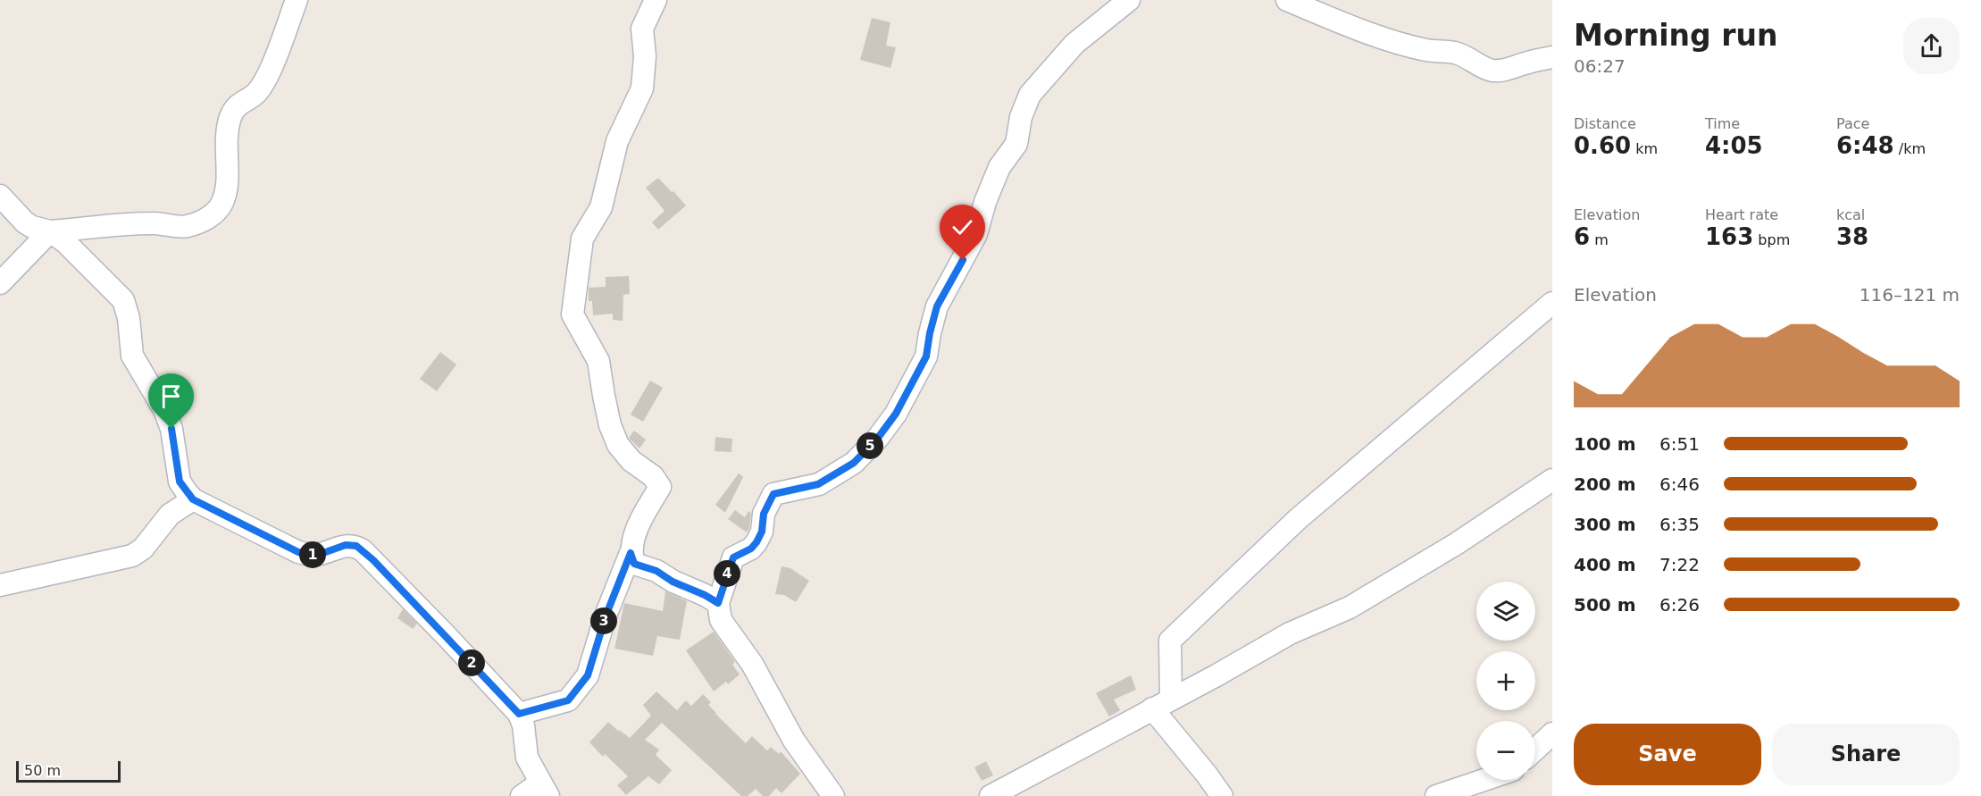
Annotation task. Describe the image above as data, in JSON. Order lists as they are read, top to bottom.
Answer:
{
  "scale_bar": "50 m",
  "page": {
    "heading": ["Morning run", "06:27"],
    "stats": [
      ["Distance", "0.60 km"],
      ["Time", "4:05"],
      ["Pace", "6:48 /km"],
      ["Elevation", "6 m"],
      ["Heart rate", "163 bpm"],
      ["kcal", "38"]
    ],
    "chart": ["Elevation", "116–121 m"],
    "list": [
      {
        "name": "100 m",
        "note": "6:51"
      },
      {
        "name": "200 m",
        "note": "6:46"
      },
      {
        "name": "300 m",
        "note": "6:35"
      },
      {
        "name": "400 m",
        "note": "7:22"
      },
      {
        "name": "500 m",
        "note": "6:26"
      }
    ],
    "pins": [
      "5",
      "1",
      "4",
      "3",
      "2"
    ],
    "map_buttons": ["+", "−"],
    "buttons": ["Save", "Share"],
    "scale": "50 m"
  }
}
